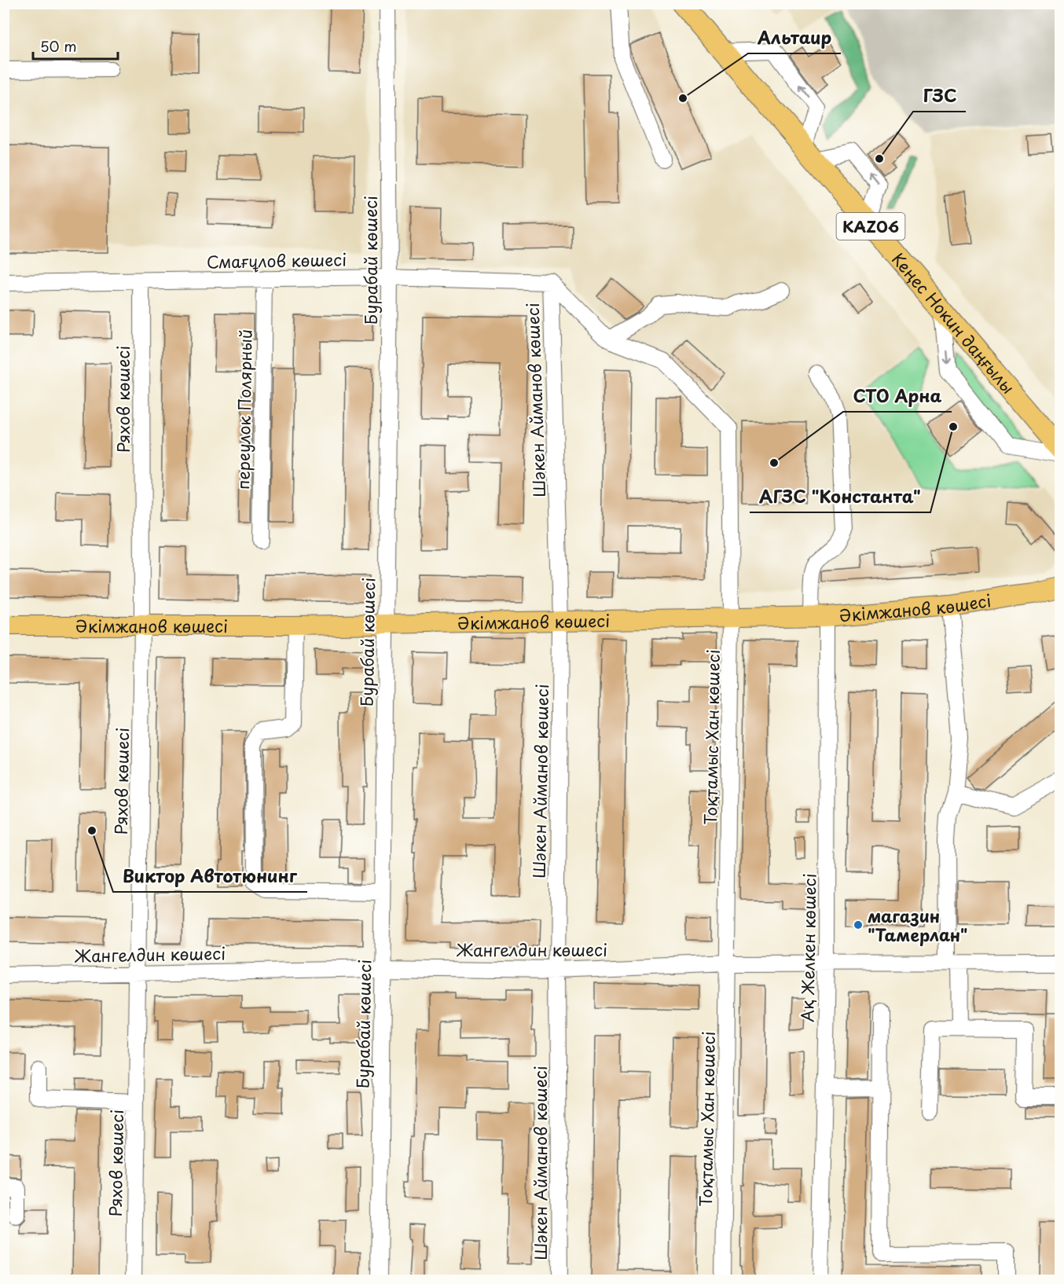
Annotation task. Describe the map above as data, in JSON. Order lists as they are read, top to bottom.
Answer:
{
  "streets": {
    "highway": ["KАZ06", "Кеңес Нокин даңғылы"],
    "main road": ["Әкімжанов көшесі"],
    "street": [
      "Смағұлов көшесі",
      "Бурабай көшесі",
      "Ряхов көшесі",
      "Шәкен Айманов көшесі",
      "переулок Полярный",
      "Тоқтамыс Хан көшесі",
      "Ақ Желкен көшесі",
      "Жангелдин көшесі"
    ]
  },
  "crossings": [
    ["Смағұлов көшесі", "Бурабай көшесі"],
    ["Смағұлов көшесі", "Ряхов көшесі"],
    ["Смағұлов көшесі", "Шәкен Айманов көшесі"],
    ["Смағұлов көшесі", "переулок Полярный"],
    ["Смағұлов көшесі", "Тоқтамыс Хан көшесі"],
    ["Бурабай көшесі", "Әкімжанов көшесі"],
    ["Бурабай көшесі", "Жангелдин көшесі"],
    ["Ряхов көшесі", "Әкімжанов көшесі"],
    ["Ряхов көшесі", "Жангелдин көшесі"],
    ["Шәкен Айманов көшесі", "Әкімжанов көшесі"],
    ["Шәкен Айманов көшесі", "Тоқтамыс Хан көшесі"],
    ["Шәкен Айманов көшесі", "Жангелдин көшесі"],
    ["Әкімжанов көшесі", "Тоқтамыс Хан көшесі"],
    ["Әкімжанов көшесі", "Ақ Желкен көшесі"],
    ["Тоқтамыс Хан көшесі", "Жангелдин көшесі"],
    ["Ақ Желкен көшесі", "Жангелдин көшесі"]
  ],
  "places": [
    "Альтаир",
    "ГЗС",
    "АГЗС \"Константа\"",
    "СТО Арна",
    "Виктор Автотюнинг",
    "магазин \"Тамерлан\""
  ],
  "scale_bar": "50 m"
}
